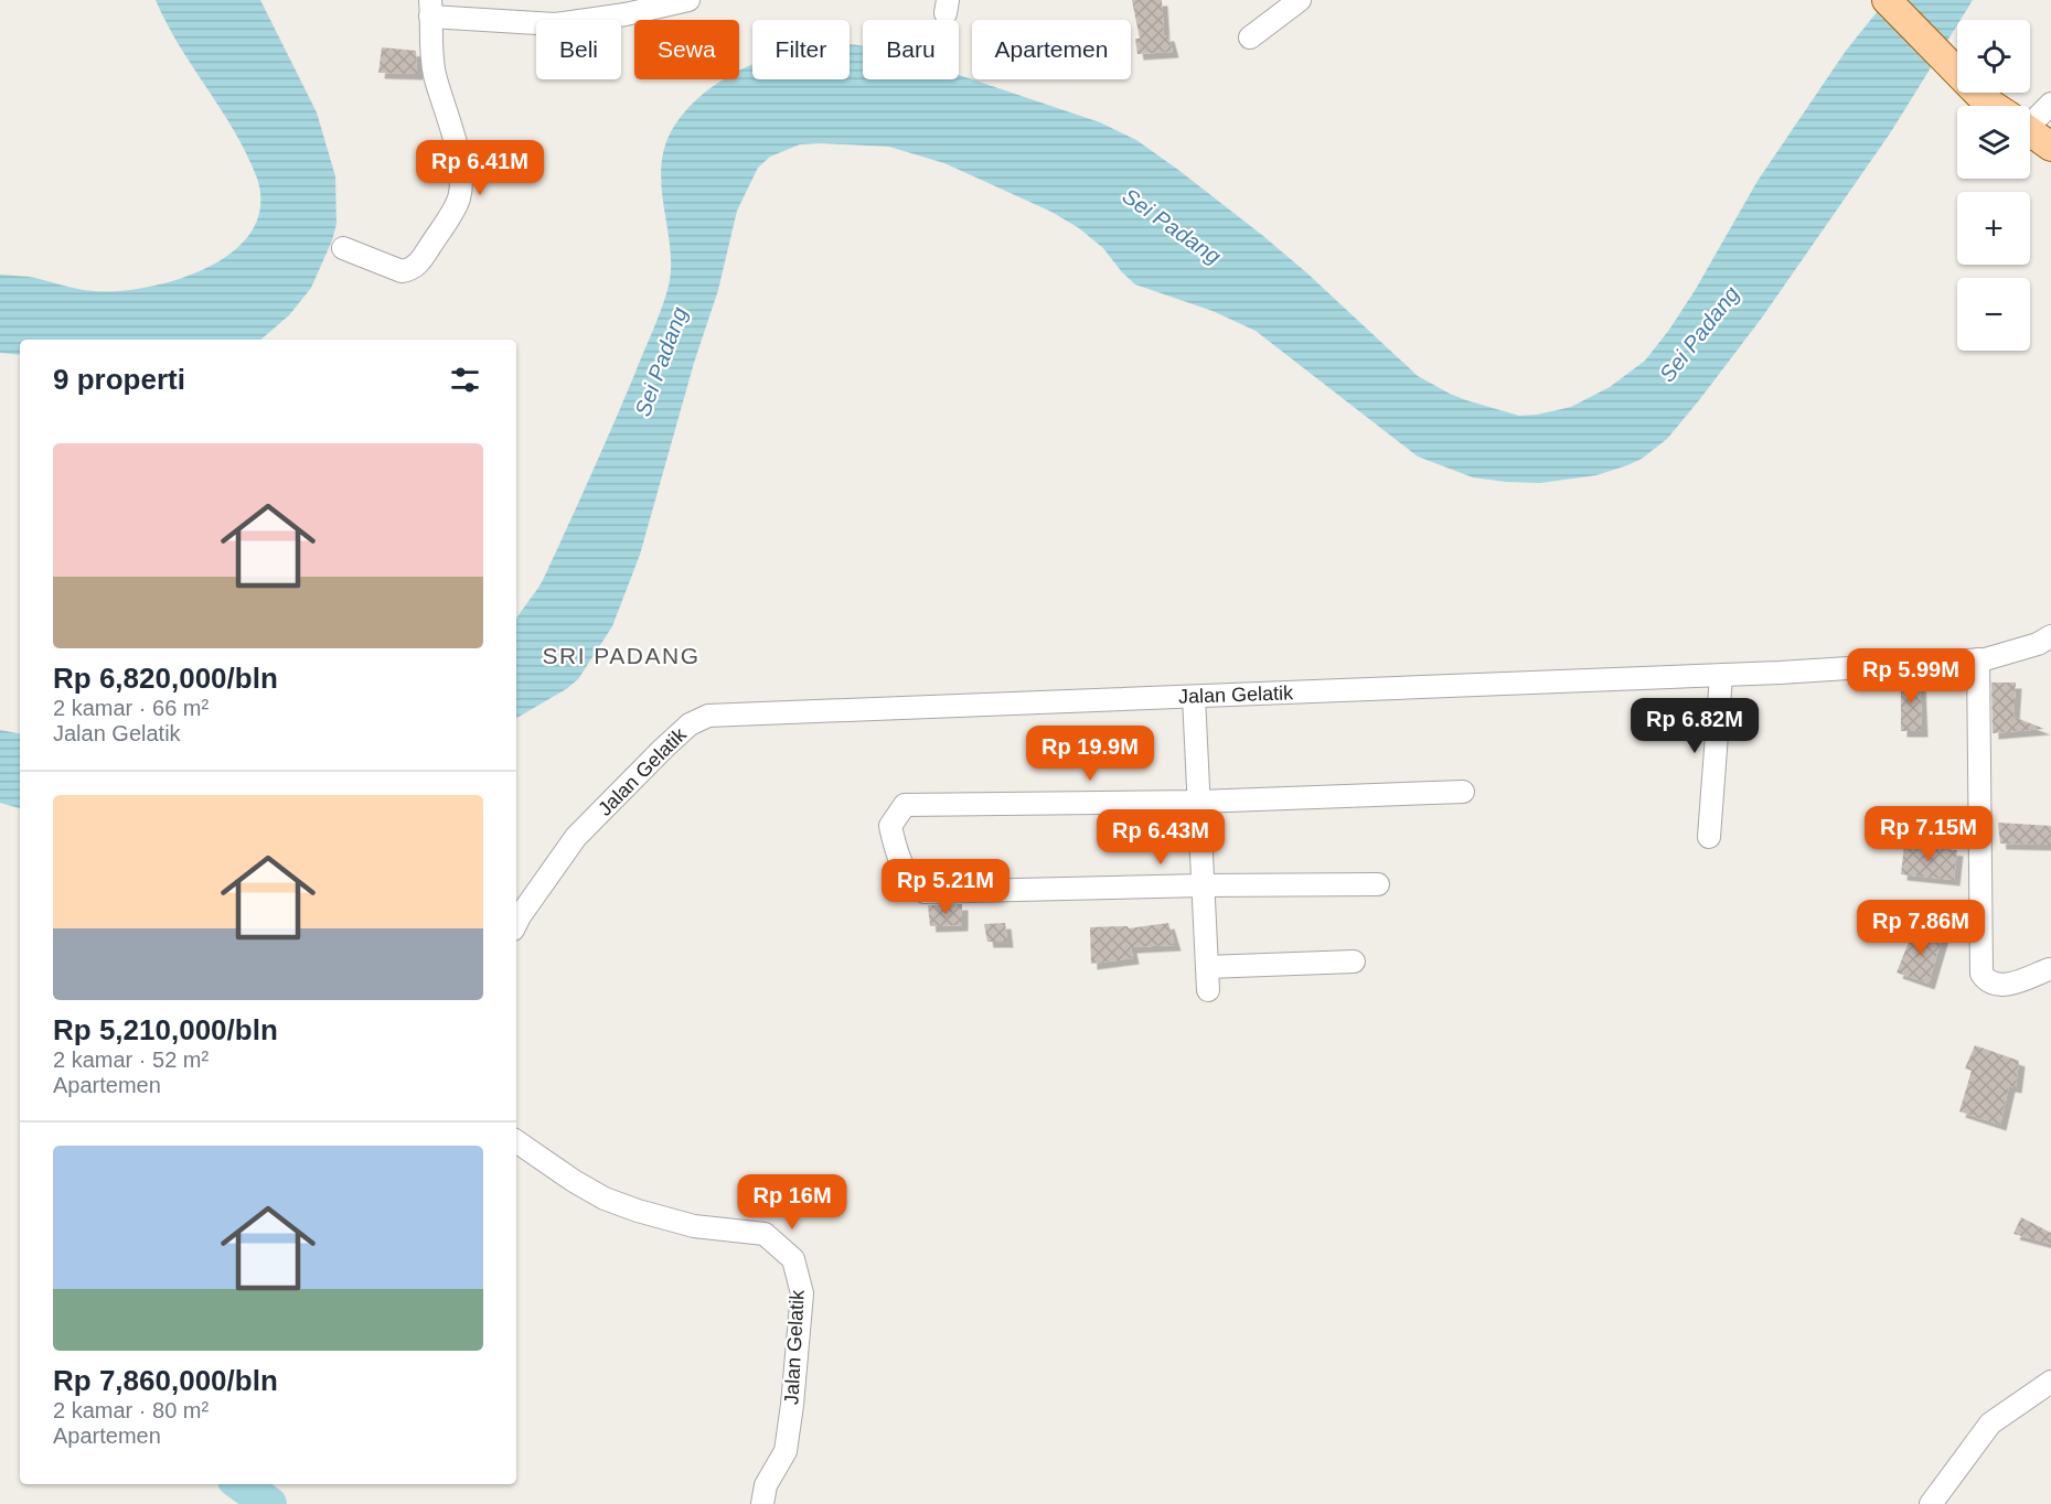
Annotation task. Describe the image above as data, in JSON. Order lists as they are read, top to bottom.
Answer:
{
  "streets": {
    "street": ["Jalan Gelatik"]
  },
  "districts": ["SRI PADANG"],
  "water": ["Sei Padang"],
  "page": {
    "map_buttons": ["+", "−"],
    "chip": [
      "Beli",
      "Sewa",
      "Filter",
      "Baru",
      "Apartemen"
    ],
    "price": [
      "Rp 6.41M",
      "Rp 5.99M",
      "Rp 6.82M",
      "Rp 19.9M",
      "Rp 7.15M",
      "Rp 6.43M",
      "Rp 5.21M",
      "Rp 7.86M",
      "Rp 16M"
    ],
    "heading": "9 properti",
    "list": [
      {
        "name": "Rp 6,820,000/bln",
        "note": "2 kamar · 66 m² · Jalan Gelatik"
      },
      {
        "name": "Rp 5,210,000/bln",
        "note": "2 kamar · 52 m² · Apartemen"
      },
      {
        "name": "Rp 7,860,000/bln",
        "note": "2 kamar · 80 m² · Apartemen"
      }
    ]
  }
}
